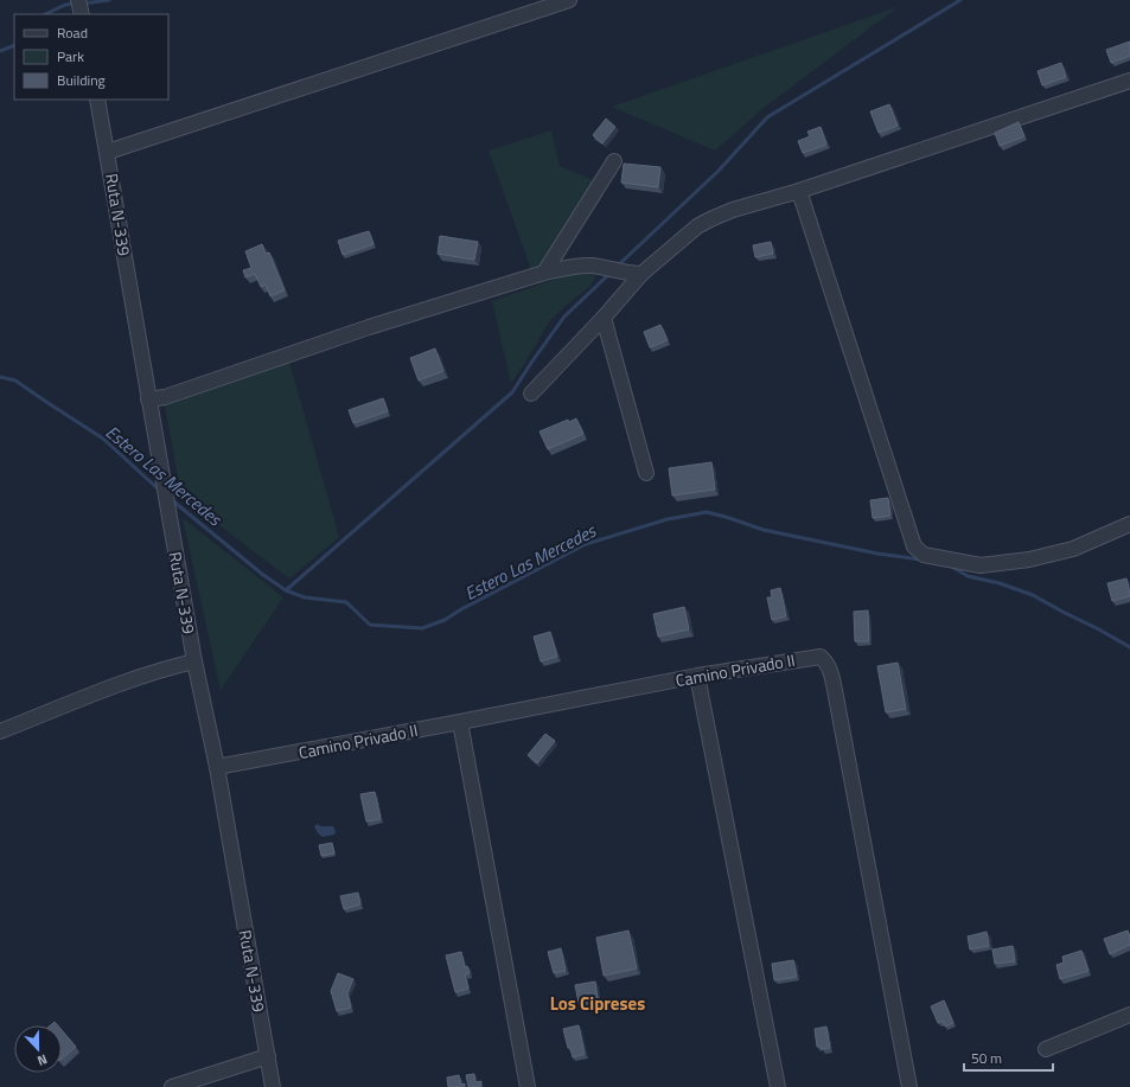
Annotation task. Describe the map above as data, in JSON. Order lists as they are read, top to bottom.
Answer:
{
  "streets": {
    "street": ["Ruta N-339", "Camino Privado II"]
  },
  "crossings": [
    ["Ruta N-339", "Camino Privado II"]
  ],
  "districts": ["Los Cipreses"],
  "water": ["Estero Las Mercedes"],
  "legend": ["Road", "Park", "Building"],
  "scale_bar": "50 m",
  "north": "bottom"
}
